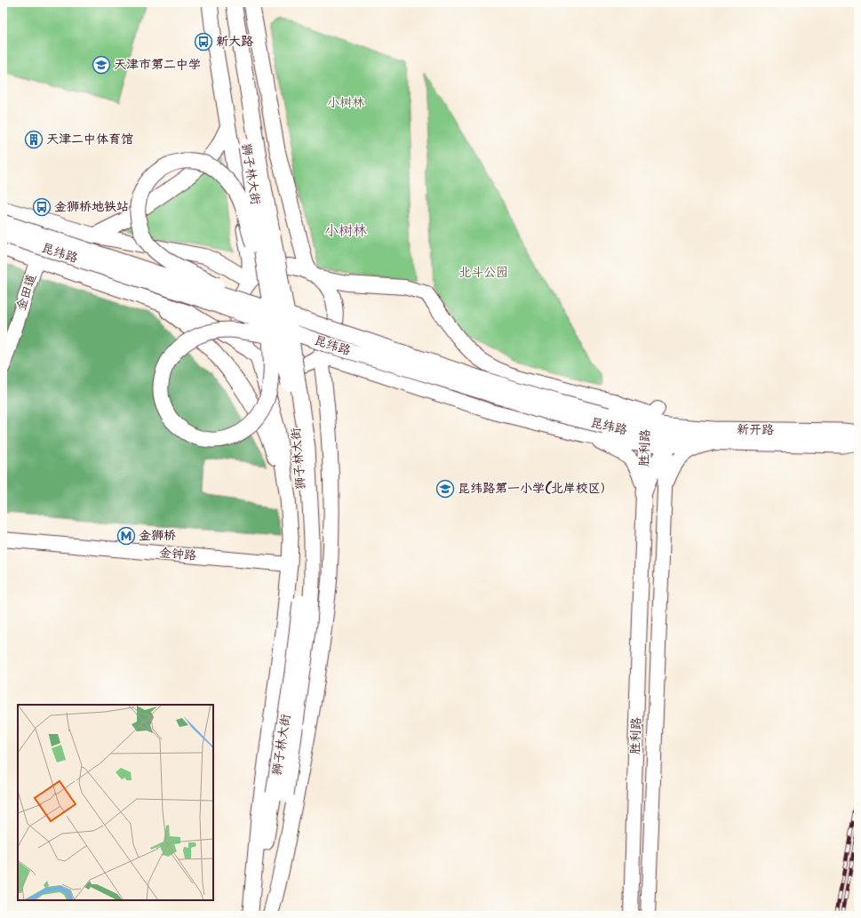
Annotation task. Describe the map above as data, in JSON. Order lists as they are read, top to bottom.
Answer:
{
  "streets": {
    "main road": [
      "狮子林大街",
      "昆纬路",
      "金田道",
      "新开路",
      "胜利路",
      "金钟路"
    ]
  },
  "crossings": [
    ["昆纬路", "新开路"]
  ],
  "districts": ["小树林"],
  "parks": ["小树林", "北斗公园"],
  "places": {
    "bus stop": ["新大路", "金狮桥地铁站"],
    "school or university": ["天津市第二中学", "昆纬路第一小学(北岸校区）"],
    "building": ["天津二中体育馆"],
    "metro station": ["金狮桥"]
  }
}
